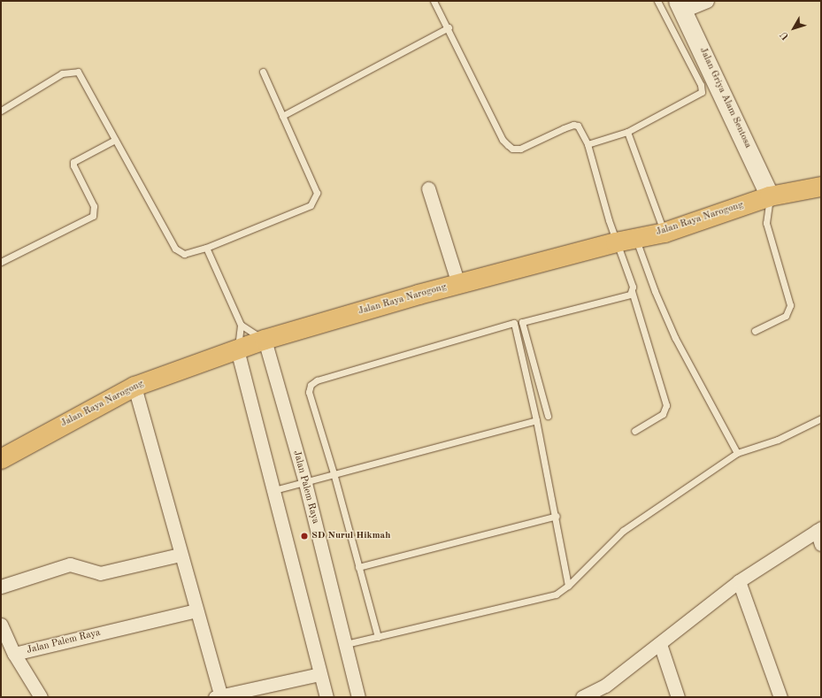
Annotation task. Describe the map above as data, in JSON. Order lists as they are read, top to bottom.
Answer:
{
  "streets": {
    "main road": ["Jalan Raya Narogong"],
    "street": ["Jalan Griya Alam Sentosa", "Jalan Palem Raya"]
  },
  "crossings": [
    ["Jalan Griya Alam Sentosa", "Jalan Raya Narogong"],
    ["Jalan Raya Narogong", "Jalan Palem Raya"]
  ],
  "places": ["SD Nurul Hikmah"],
  "north": "bottom left"
}
